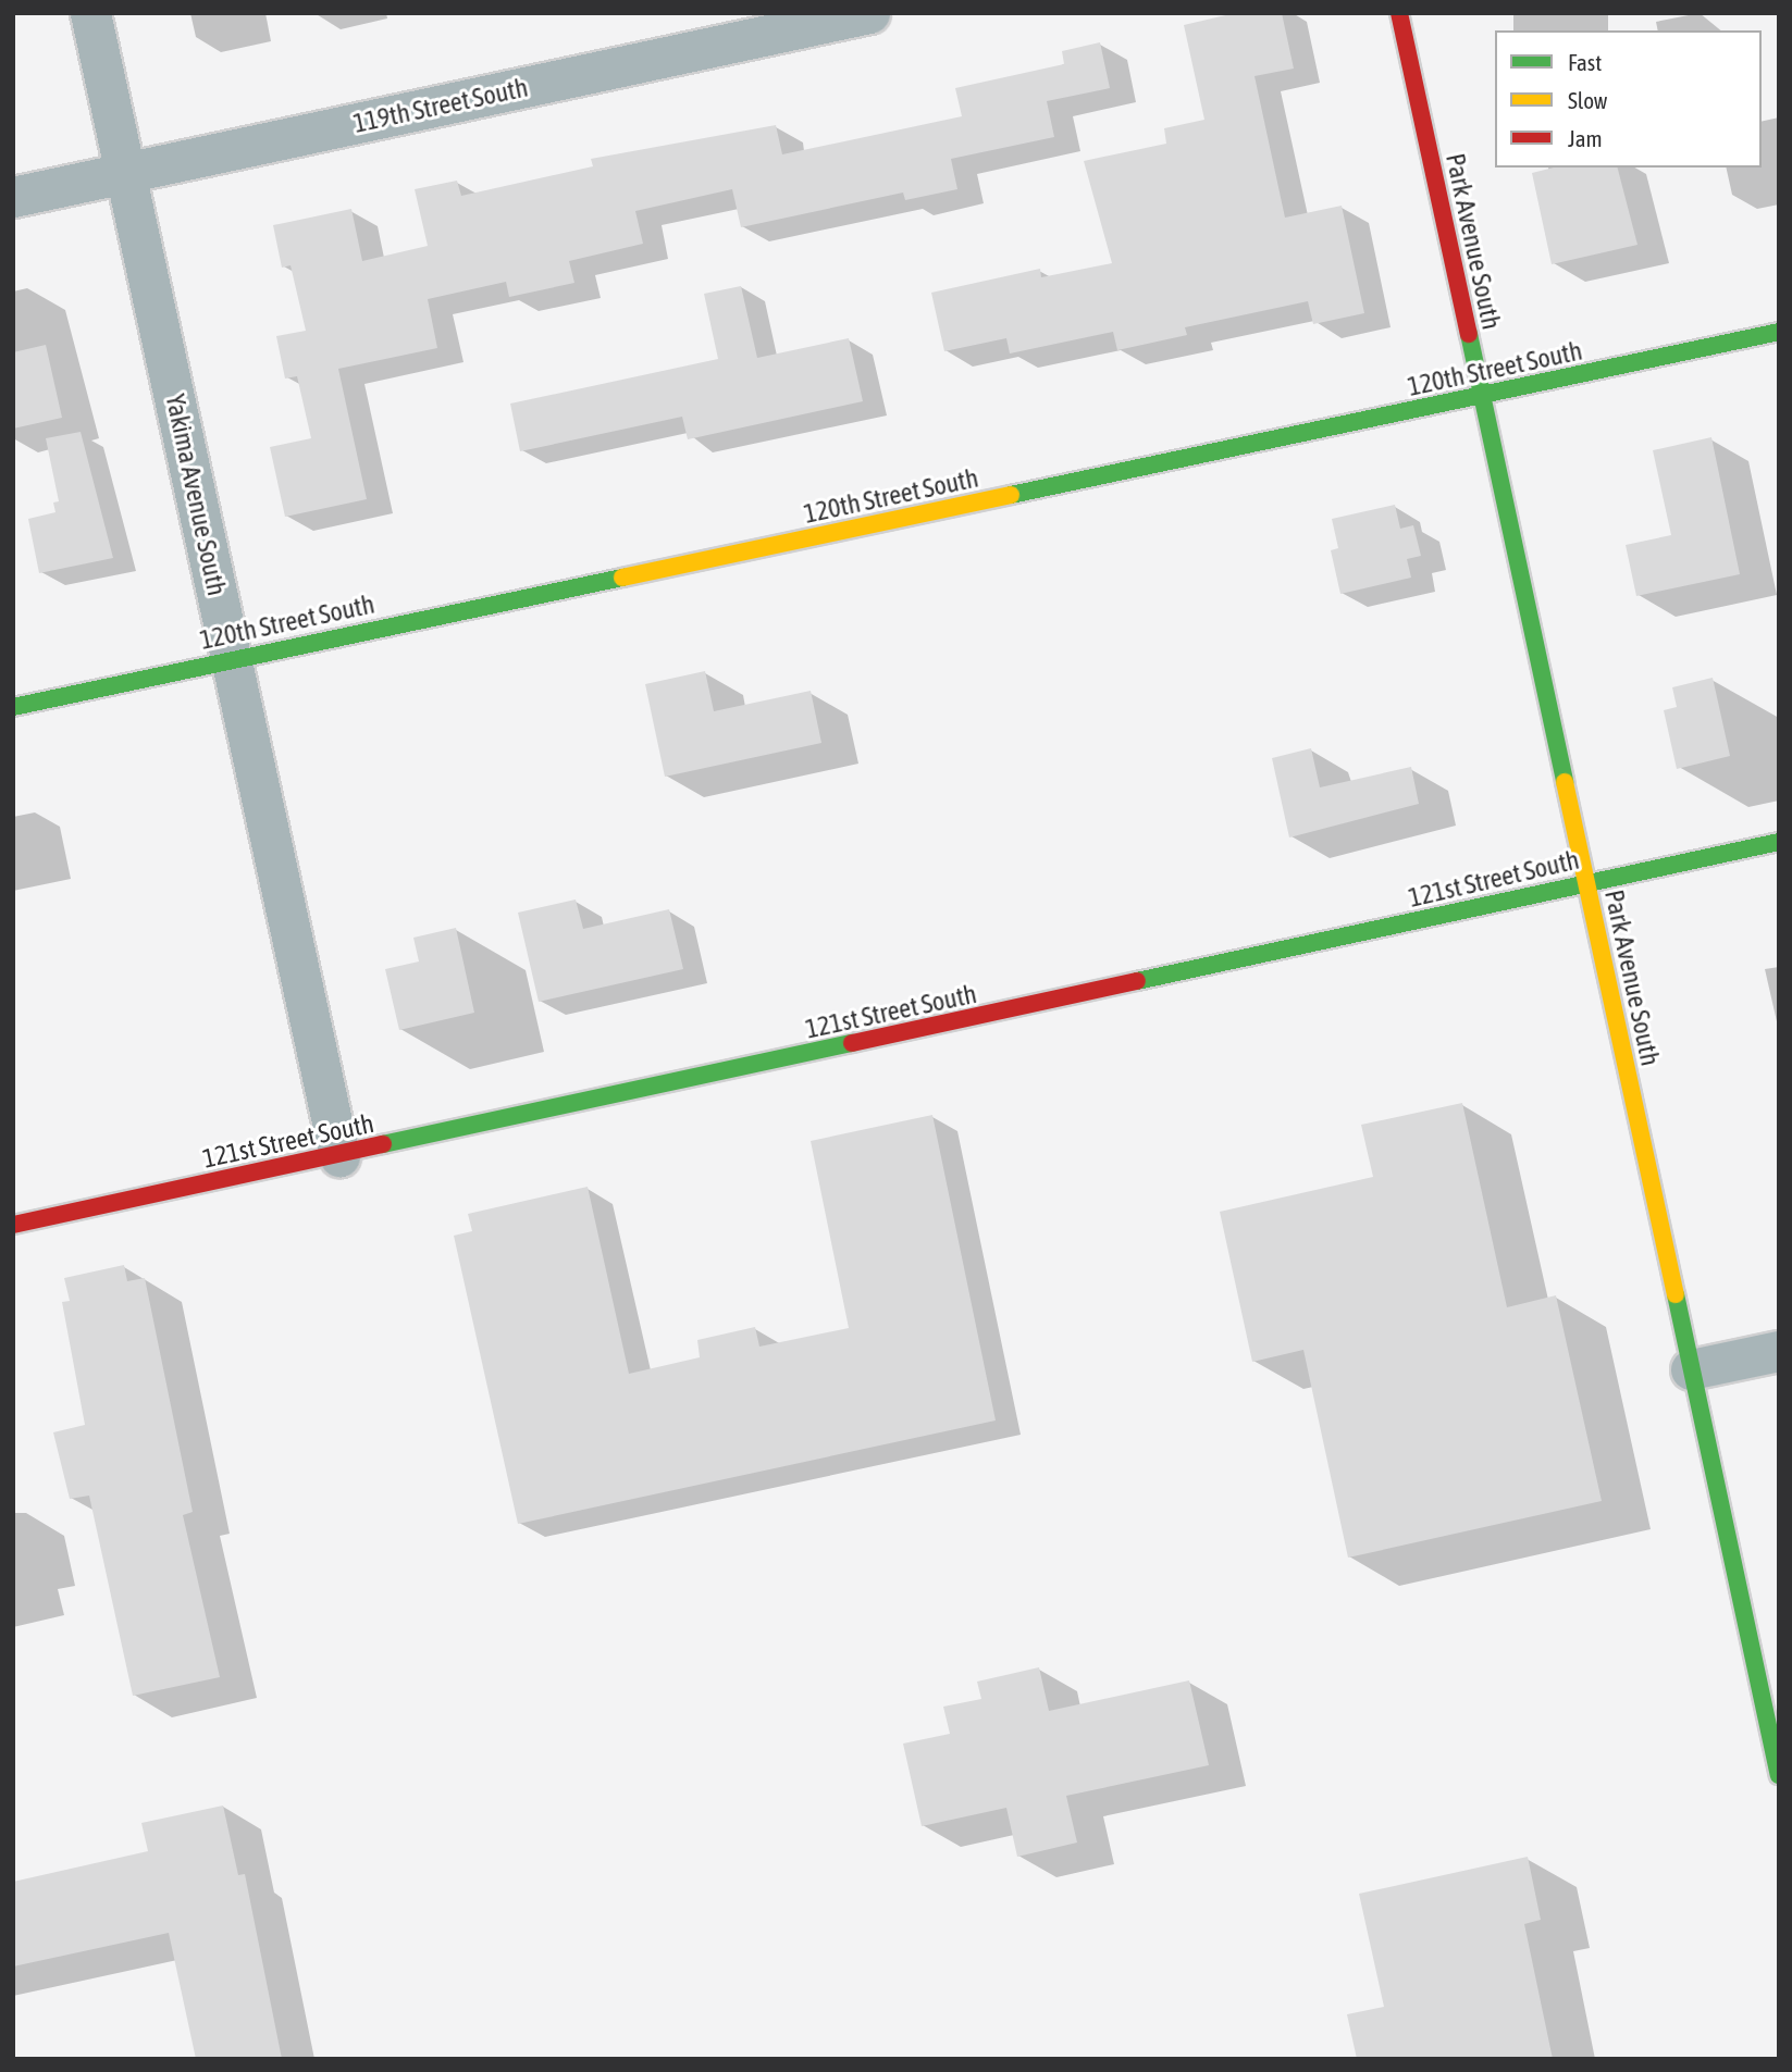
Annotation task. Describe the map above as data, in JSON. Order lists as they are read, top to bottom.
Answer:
{
  "streets": {
    "street": [
      "119th Street South",
      "Park Avenue South",
      "120th Street South",
      "Yakima Avenue South",
      "121st Street South"
    ]
  },
  "crossings": [
    ["119th Street South", "Yakima Avenue South"],
    ["Park Avenue South", "120th Street South"],
    ["Park Avenue South", "121st Street South"],
    ["120th Street South", "Yakima Avenue South"],
    ["Yakima Avenue South", "121st Street South"]
  ],
  "legend": ["Fast", "Slow", "Jam"]
}
